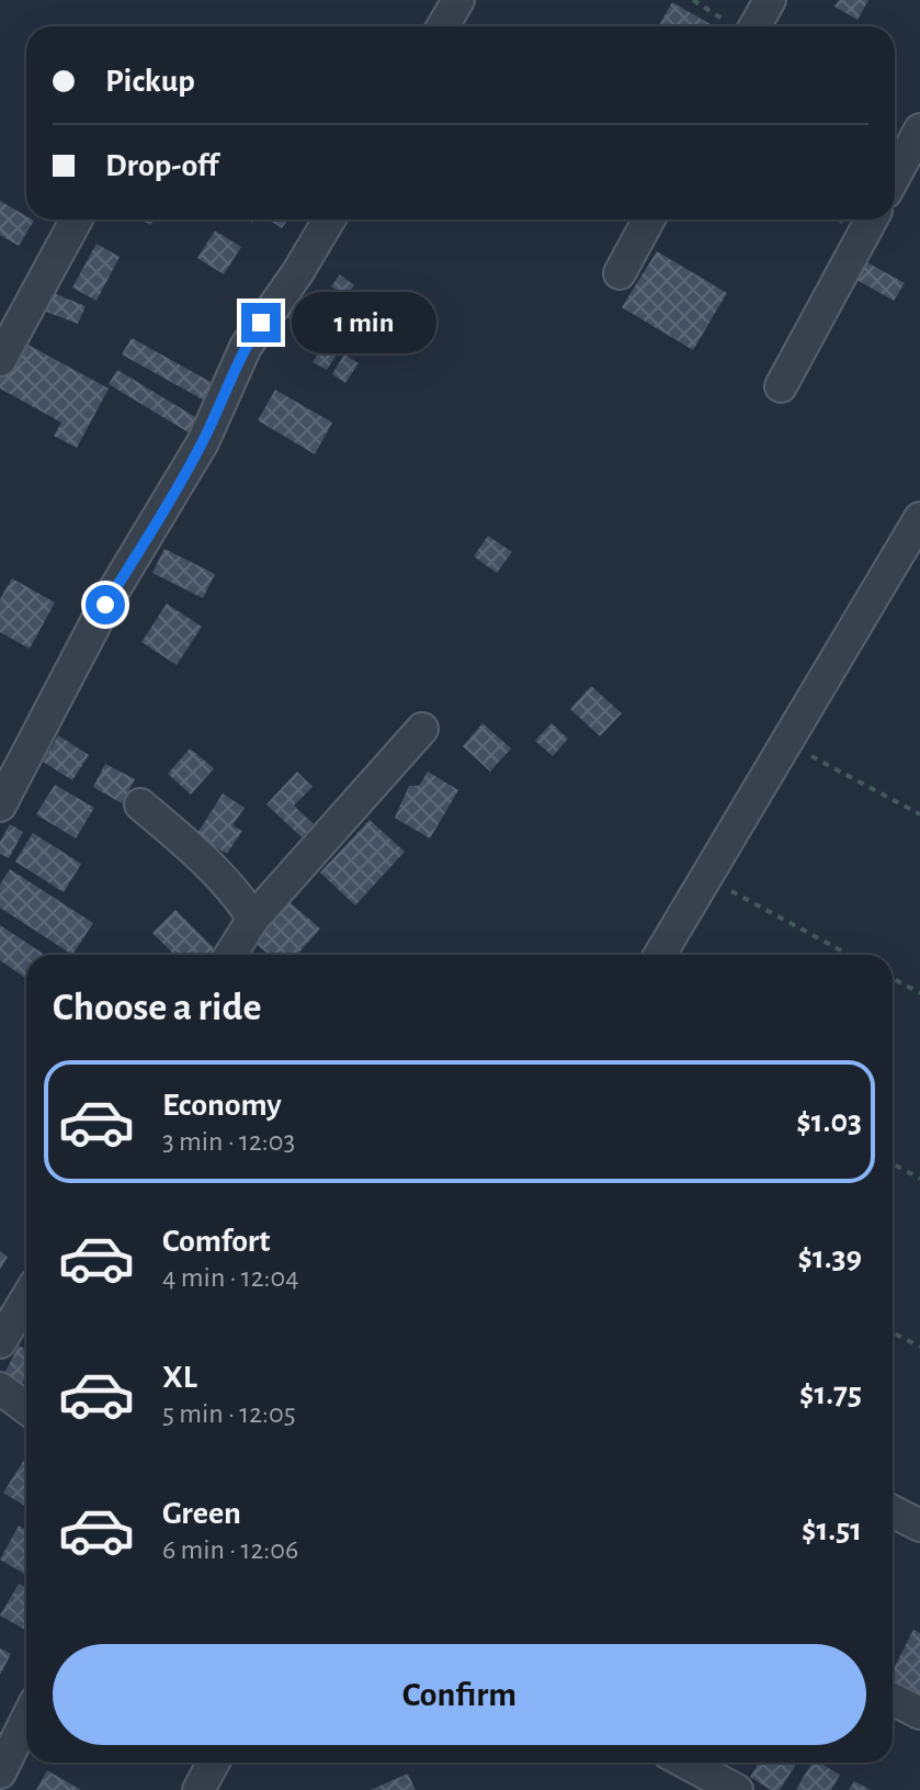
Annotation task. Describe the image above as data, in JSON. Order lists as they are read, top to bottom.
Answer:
{
  "page": {
    "banner": ["Pickup", "Drop-off"],
    "bubble": "1 min",
    "heading": "Choose a ride",
    "list": [
      {
        "name": "Economy",
        "note": "3 min · 12:03",
        "value": "$1.03"
      },
      {
        "name": "Comfort",
        "note": "4 min · 12:04",
        "value": "$1.39"
      },
      {
        "name": "XL",
        "note": "5 min · 12:05",
        "value": "$1.75"
      },
      {
        "name": "Green",
        "note": "6 min · 12:06",
        "value": "$1.51"
      }
    ],
    "buttons": "Confirm"
  }
}
